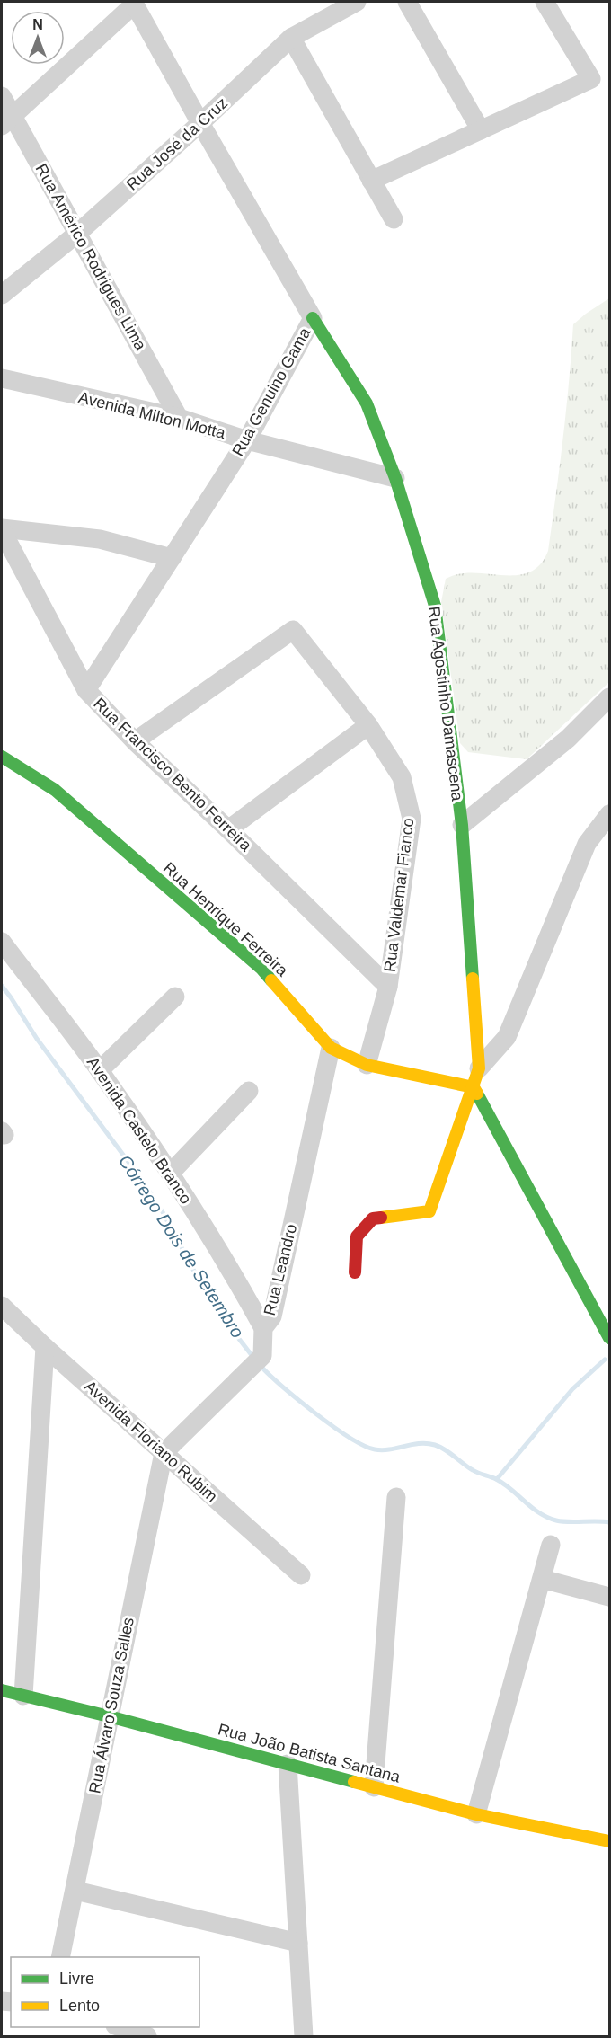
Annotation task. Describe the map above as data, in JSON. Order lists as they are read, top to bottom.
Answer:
{
  "streets": {
    "street": [
      "Rua José da Cruz",
      "Rua Américo Rodrigues Lima",
      "Rua Genuino Gama",
      "Avenida Milton Motta",
      "Rua Agostinho Damascena",
      "Rua Francisco Bento Ferreira",
      "Rua Valdemar Fianco",
      "Rua Henrique Ferreira",
      "Avenida Castelo Branco",
      "Rua Leandro",
      "Avenida Floriano Rubim",
      "Rua Álvaro Souza Salles",
      "Rua João Batista Santana"
    ]
  },
  "crossings": [
    ["Rua José da Cruz", "Rua Américo Rodrigues Lima"],
    ["Rua José da Cruz", "Rua Genuino Gama"],
    ["Rua Américo Rodrigues Lima", "Avenida Milton Motta"],
    ["Rua Genuino Gama", "Avenida Milton Motta"],
    ["Rua Genuino Gama", "Rua Agostinho Damascena"],
    ["Rua Genuino Gama", "Rua Francisco Bento Ferreira"],
    ["Avenida Milton Motta", "Rua Agostinho Damascena"],
    ["Rua Agostinho Damascena", "Rua Henrique Ferreira"],
    ["Rua Francisco Bento Ferreira", "Rua Valdemar Fianco"],
    ["Rua Valdemar Fianco", "Rua Henrique Ferreira"],
    ["Rua Henrique Ferreira", "Rua Leandro"],
    ["Avenida Castelo Branco", "Rua Leandro"],
    ["Rua Leandro", "Avenida Floriano Rubim"],
    ["Rua Leandro", "Rua Álvaro Souza Salles"],
    ["Avenida Floriano Rubim", "Rua Álvaro Souza Salles"],
    ["Rua Álvaro Souza Salles", "Rua João Batista Santana"]
  ],
  "water": ["Córrego Dois de Setembro"],
  "legend": ["Livre", "Lento"],
  "north": "top"
}
